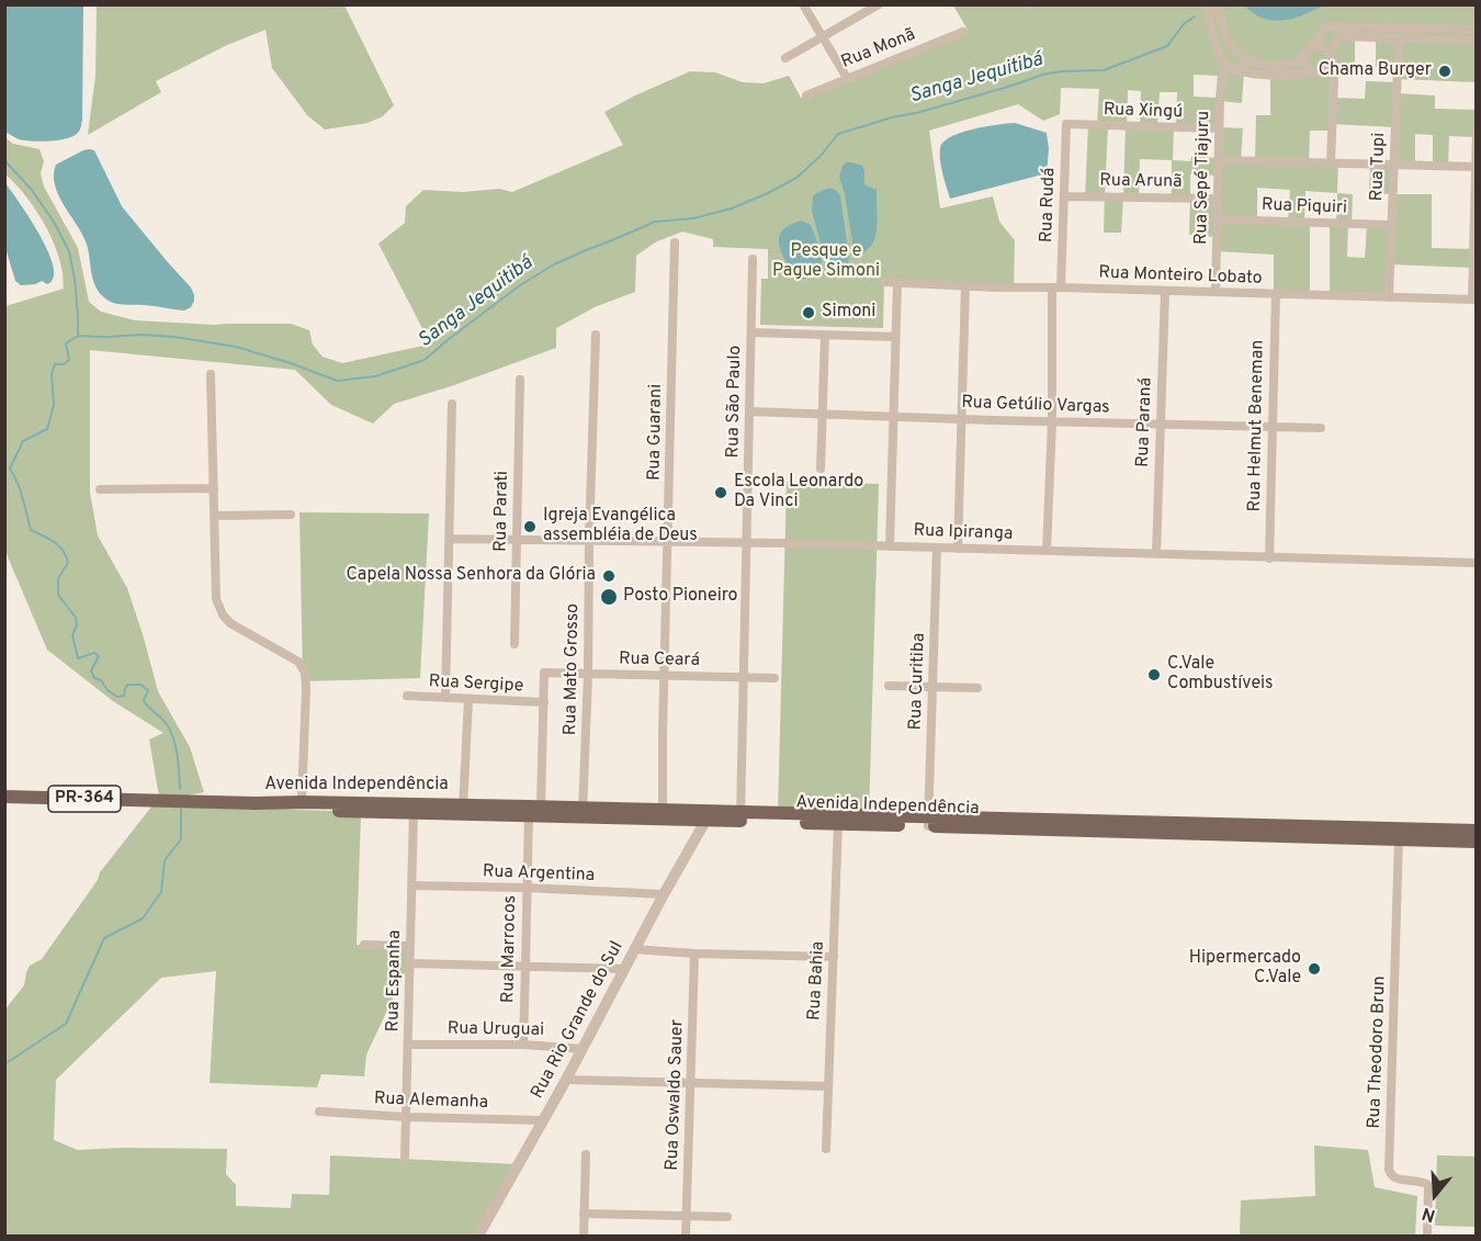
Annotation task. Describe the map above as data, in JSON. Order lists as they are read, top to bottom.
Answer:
{
  "streets": {
    "main road": ["Avenida Independência", "PR-364"],
    "street": [
      "Rua Monã",
      "Rua Xingú",
      "Rua Tupi",
      "Rua Sepé Tiajuru",
      "Rua Arunã",
      "Rua Rudá",
      "Rua Piquiri",
      "Rua Monteiro Lobato",
      "Rua São Paulo",
      "Rua Getúlio Vargas",
      "Rua Paraná",
      "Rua Helmut Beneman",
      "Rua Guarani",
      "Rua Parati",
      "Rua Ipiranga",
      "Rua Ceará",
      "Rua Mato Grosso",
      "Rua Curitiba",
      "Rua Sergipe",
      "Rua Argentina",
      "Rua Marrocos",
      "Rua Espanha",
      "Rua Bahia",
      "Rua Rio Grande do Sul",
      "Rua Uruguai",
      "Rua Theodoro Brun",
      "Rua Oswaldo Sauer",
      "Rua Alemanha"
    ]
  },
  "crossings": [
    ["Rua Xingú", "Rua Sepé Tiajuru"],
    ["Rua Xingú", "Rua Rudá"],
    ["Rua Tupi", "Rua Piquiri"],
    ["Rua Tupi", "Rua Monteiro Lobato"],
    ["Rua Sepé Tiajuru", "Rua Arunã"],
    ["Rua Sepé Tiajuru", "Rua Piquiri"],
    ["Rua Sepé Tiajuru", "Rua Monteiro Lobato"],
    ["Rua Arunã", "Rua Rudá"],
    ["Rua Rudá", "Rua Monteiro Lobato"],
    ["Rua Rudá", "Rua Getúlio Vargas"],
    ["Rua Rudá", "Rua Ipiranga"],
    ["Rua Monteiro Lobato", "Rua Paraná"],
    ["Rua Monteiro Lobato", "Rua Helmut Beneman"],
    ["Rua São Paulo", "Rua Getúlio Vargas"],
    ["Rua São Paulo", "Rua Ipiranga"],
    ["Rua São Paulo", "Rua Ceará"],
    ["Rua São Paulo", "Avenida Independência"],
    ["Rua Getúlio Vargas", "Rua Paraná"],
    ["Rua Getúlio Vargas", "Rua Helmut Beneman"],
    ["Rua Paraná", "Rua Ipiranga"],
    ["Rua Helmut Beneman", "Rua Ipiranga"],
    ["Rua Guarani", "Rua Ipiranga"],
    ["Rua Guarani", "Rua Ceará"],
    ["Rua Guarani", "Avenida Independência"],
    ["Rua Parati", "Rua Ipiranga"],
    ["Rua Ipiranga", "Rua Mato Grosso"],
    ["Rua Ipiranga", "Rua Curitiba"],
    ["Rua Ceará", "Rua Mato Grosso"],
    ["Rua Ceará", "Rua Marrocos"],
    ["Rua Mato Grosso", "Avenida Independência"],
    ["Rua Curitiba", "Avenida Independência"],
    ["Rua Sergipe", "Rua Marrocos"],
    ["Avenida Independência", "PR-364"],
    ["Avenida Independência", "Rua Marrocos"],
    ["Avenida Independência", "Rua Espanha"],
    ["Avenida Independência", "Rua Bahia"],
    ["Avenida Independência", "Rua Rio Grande do Sul"],
    ["Avenida Independência", "Rua Theodoro Brun"],
    ["Rua Argentina", "Rua Marrocos"],
    ["Rua Argentina", "Rua Espanha"],
    ["Rua Argentina", "Rua Rio Grande do Sul"],
    ["Rua Marrocos", "Rua Uruguai"],
    ["Rua Espanha", "Rua Uruguai"],
    ["Rua Espanha", "Rua Alemanha"],
    ["Rua Rio Grande do Sul", "Rua Uruguai"],
    ["Rua Rio Grande do Sul", "Rua Alemanha"]
  ],
  "water": ["Sanga Jequitibá"],
  "parks": ["Pesque e Pague Simoni"],
  "places": [
    "Chama Burger",
    "Simoni",
    "Escola Leonardo Da Vinci",
    "Igreja Evangélica assembléia de Deus",
    "Capela Nossa Senhora da Glória",
    "Posto Pioneiro",
    "C.Vale Combustíveis",
    "Hipermercado C.Vale"
  ],
  "north": "bottom"
}
